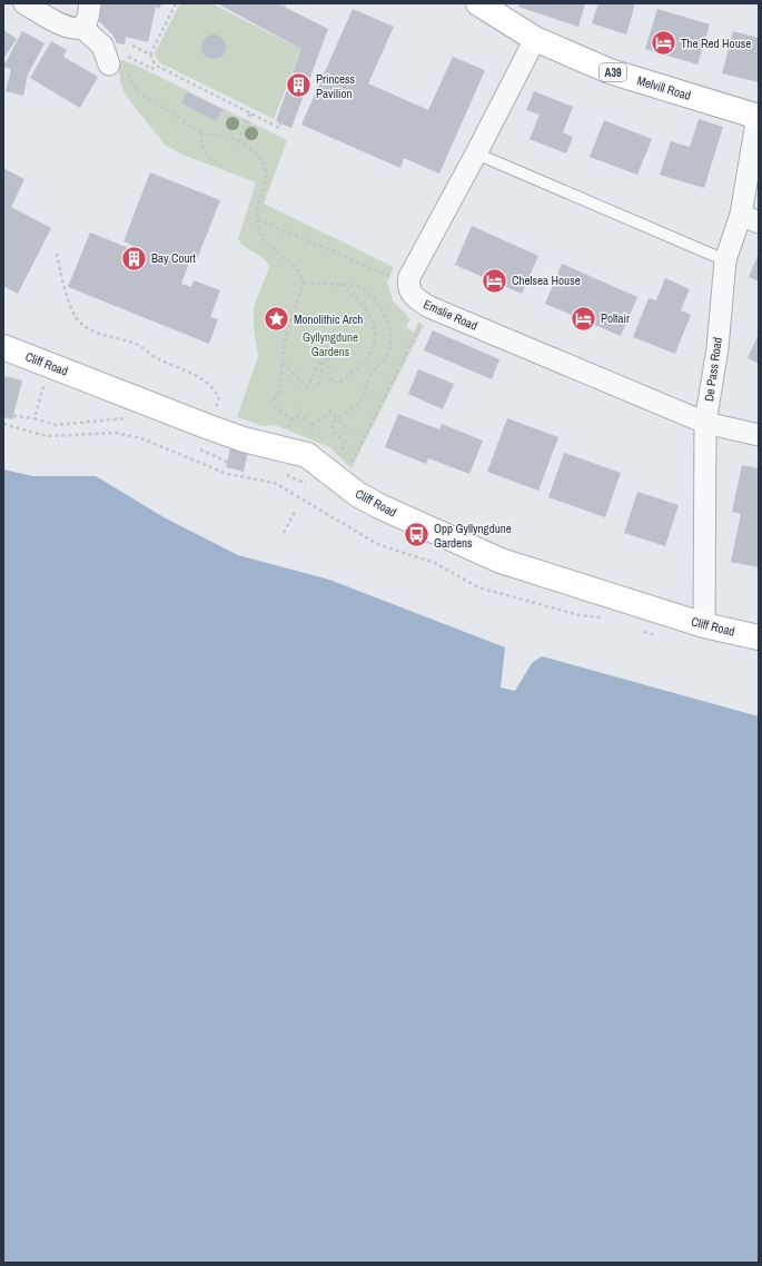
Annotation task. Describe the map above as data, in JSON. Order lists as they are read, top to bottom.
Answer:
{
  "streets": {
    "street": [
      "A39",
      "Melvill Road",
      "Emslie Road",
      "Cliff Road",
      "De Pass Road"
    ]
  },
  "crossings": [
    ["Melvill Road", "De Pass Road"],
    ["Emslie Road", "De Pass Road"],
    ["Cliff Road", "De Pass Road"]
  ],
  "parks": ["Gyllyngdune Gardens"],
  "places": {
    "hotel": ["The Red House", "Chelsea House", "Poltair"],
    "building": ["Princess Pavilion", "Bay Court"],
    "place": ["Monolithic Arch"],
    "bus stop": ["Opp Gyllyngdune Gardens"]
  }
}
